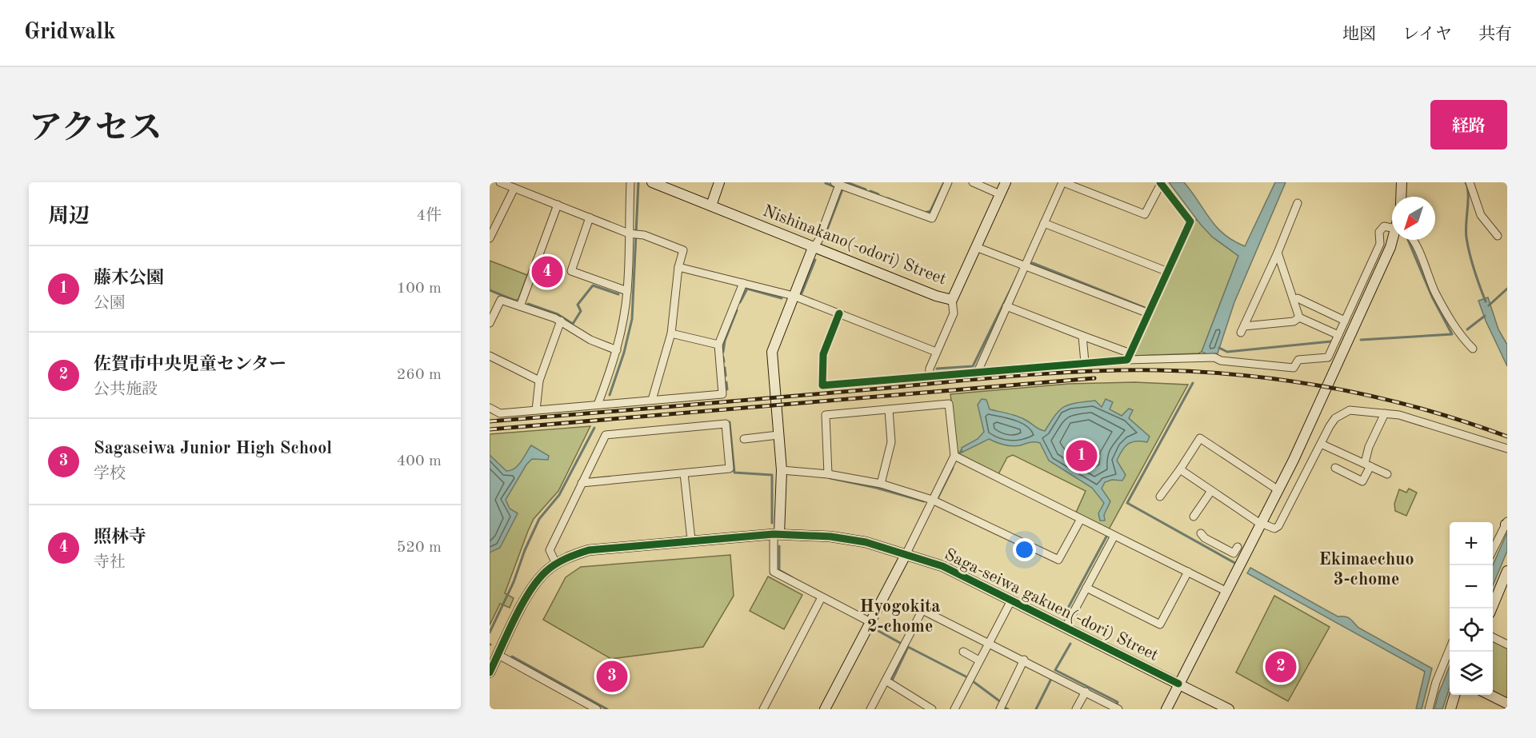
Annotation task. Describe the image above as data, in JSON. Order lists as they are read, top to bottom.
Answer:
{
  "streets": {
    "street": ["Nishinakano(-odori) Street", "Saga-seiwa gakuen(-dori) Street"]
  },
  "districts": ["Ekimaechuo 3-chome", "Hyogokita 2-chome"],
  "north": "bottom left",
  "page": {
    "header": "Gridwalk",
    "nav": ["地図", "レイヤ", "共有"],
    "title": "アクセス",
    "buttons": "経路",
    "heading": ["周辺", "4件"],
    "list": [
      {
        "mark": "1",
        "name": "藤木公園",
        "note": "公園",
        "value": "100 m"
      },
      {
        "mark": "2",
        "name": "佐賀市中央児童センター",
        "note": "公共施設",
        "value": "260 m"
      },
      {
        "mark": "3",
        "name": "Sagaseiwa Junior High School",
        "note": "学校",
        "value": "400 m"
      },
      {
        "mark": "4",
        "name": "照林寺",
        "note": "寺社",
        "value": "520 m"
      }
    ],
    "pins": [
      "4",
      "1",
      "2",
      "3"
    ],
    "map_buttons": ["+", "−"]
  }
}
